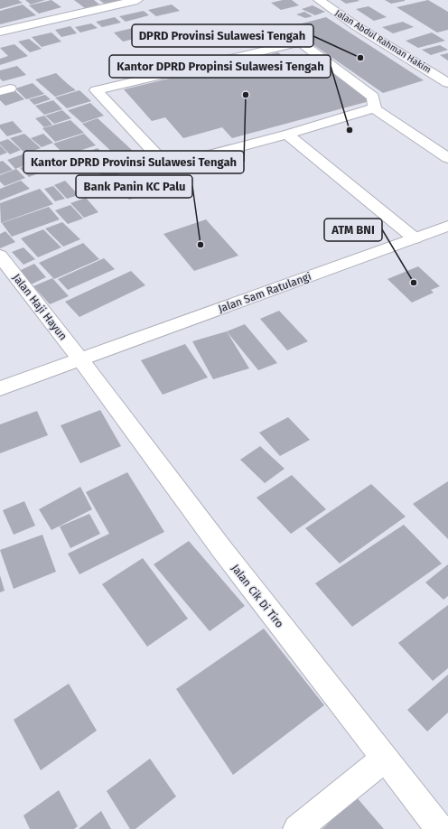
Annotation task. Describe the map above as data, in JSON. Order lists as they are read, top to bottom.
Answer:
{
  "streets": {
    "main road": [
      "Jalan Abdul Rahman Hakim",
      "Jalan Sam Ratulangi",
      "Jalan Haji Hayun",
      "Jalan Cik Di Tiro"
    ]
  },
  "crossings": [
    ["Jalan Sam Ratulangi", "Jalan Haji Hayun"],
    ["Jalan Sam Ratulangi", "Jalan Cik Di Tiro"],
    ["Jalan Haji Hayun", "Jalan Cik Di Tiro"]
  ],
  "places": [
    "DPRD Provinsi Sulawesi Tengah",
    "Kantor DPRD Provinsi Sulawesi Tengah",
    "Kantor DPRD Propinsi Sulawesi Tengah",
    "Bank Panin KC Palu",
    "ATM BNI"
  ]
}
